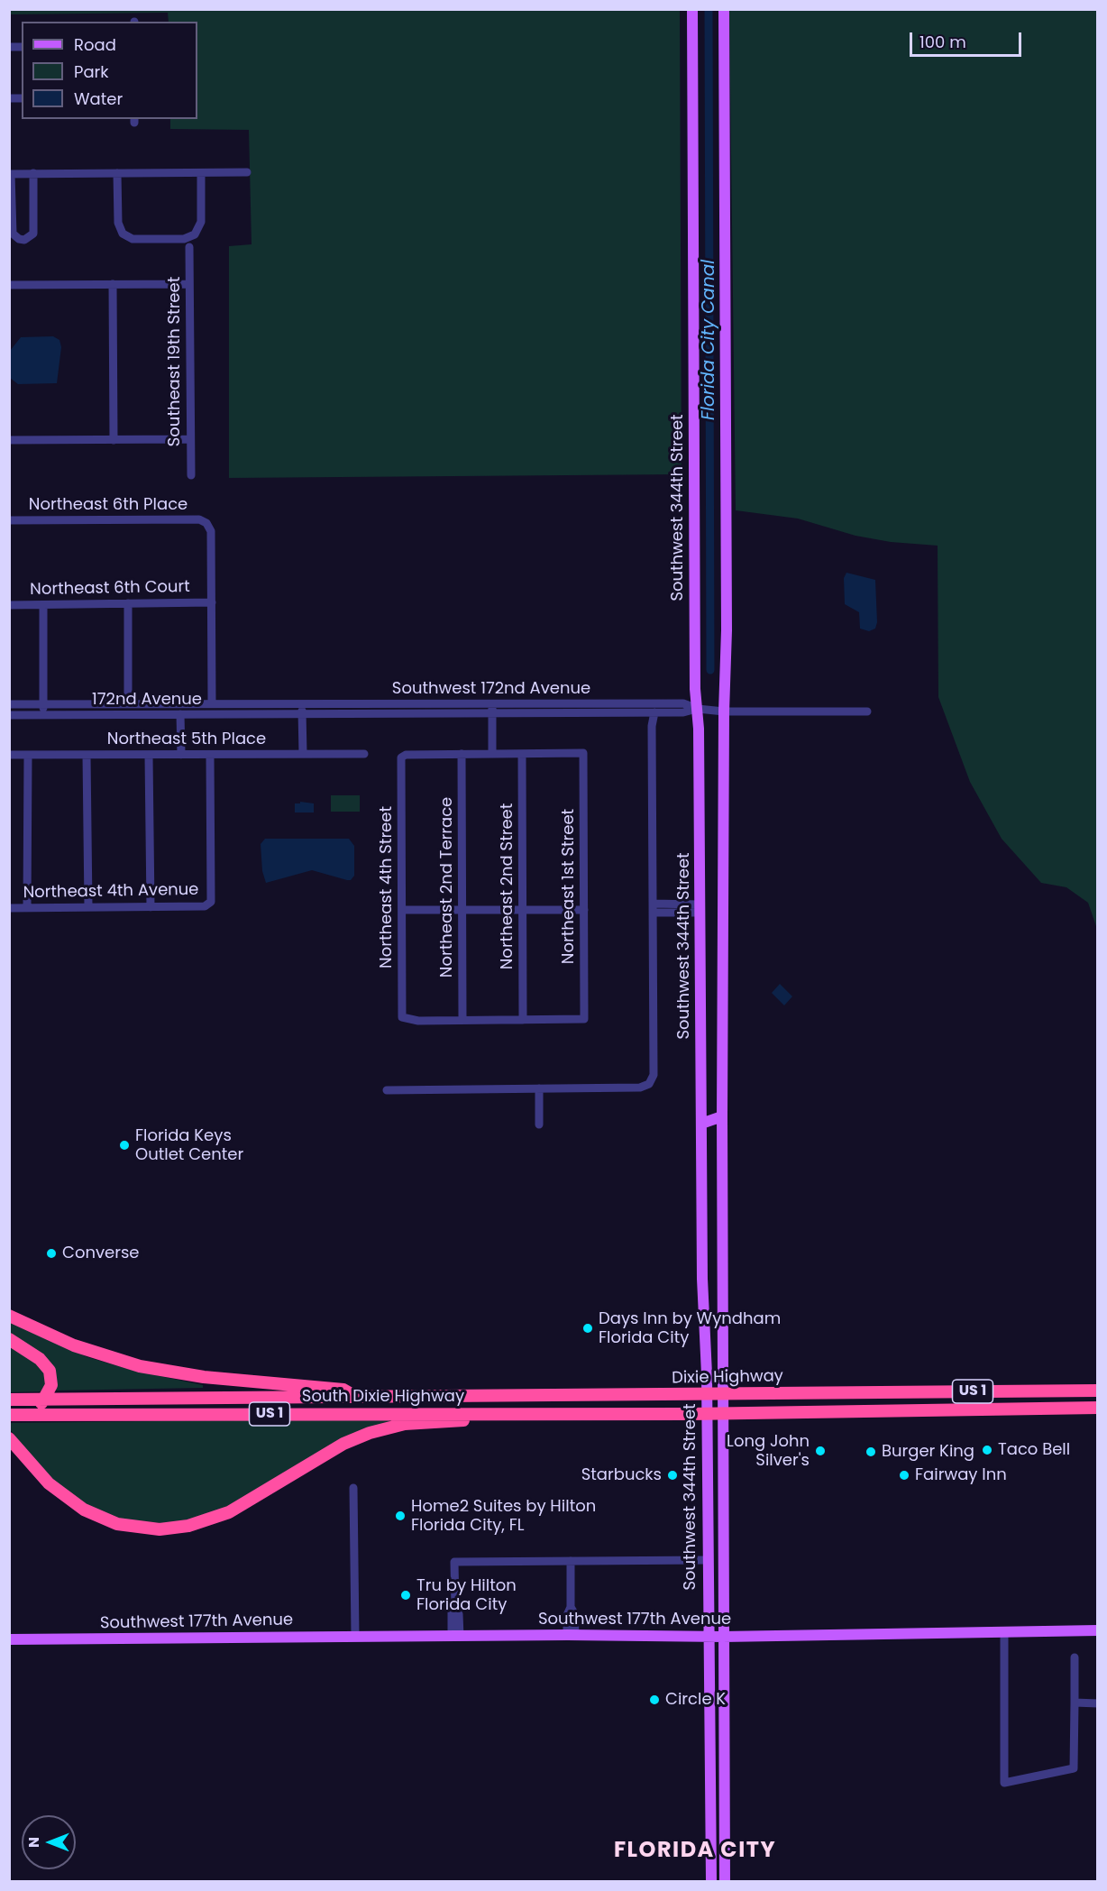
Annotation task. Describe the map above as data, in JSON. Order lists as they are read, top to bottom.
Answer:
{
  "streets": {
    "highway": ["Dixie Highway", "US 1", "South Dixie Highway"],
    "main road": ["Southwest 344th Street", "Southwest 177th Avenue"],
    "street": [
      "Southeast 19th Street",
      "Northeast 6th Place",
      "Northeast 6th Court",
      "Southwest 172nd Avenue",
      "172nd Avenue",
      "Northeast 5th Place",
      "Northeast 2nd Street",
      "Northeast 1st Street",
      "Northeast 4th Street",
      "Northeast 2nd Terrace",
      "Northeast 4th Avenue"
    ]
  },
  "crossings": [
    ["Northeast 6th Place", "Northeast 6th Court"],
    ["Southwest 344th Street", "Southwest 172nd Avenue"],
    ["Southwest 344th Street", "Dixie Highway"],
    ["Southwest 344th Street", "US 1"],
    ["Southwest 344th Street", "Southwest 177th Avenue"],
    ["Southwest 172nd Avenue", "172nd Avenue"],
    ["Northeast 5th Place", "Northeast 4th Avenue"],
    ["Northeast 2nd Street", "Northeast 1st Street"],
    ["Northeast 4th Street", "Northeast 2nd Terrace"],
    ["Dixie Highway", "South Dixie Highway"],
    ["US 1", "South Dixie Highway"]
  ],
  "districts": ["FLORIDA CITY"],
  "water": ["Florida City Canal"],
  "places": [
    "Florida Keys Outlet Center",
    "Converse",
    "Days Inn by Wyndham Florida City",
    "Taco Bell",
    "Long John Silver's",
    "Burger King",
    "Starbucks",
    "Fairway Inn",
    "Home2 Suites by Hilton Florida City, FL",
    "Tru by Hilton Florida City",
    "Circle K"
  ],
  "legend": ["Road", "Park", "Water"],
  "scale_bar": "100 m",
  "north": "left"
}
